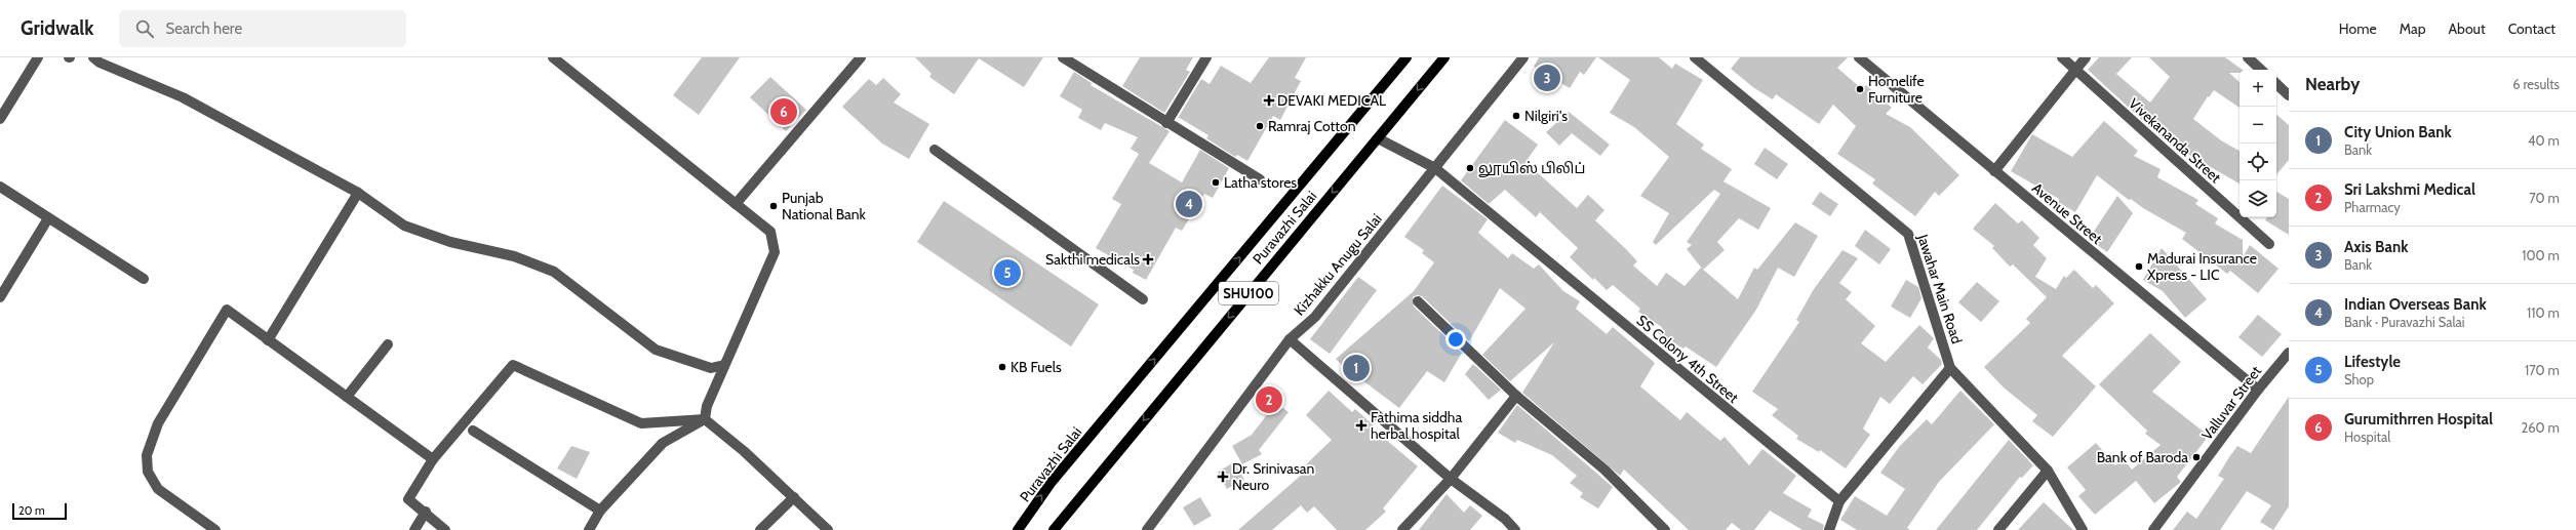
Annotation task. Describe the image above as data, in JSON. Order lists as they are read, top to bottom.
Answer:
{
  "streets": {
    "main road": ["Puravazhi Salai", "SHU100"],
    "street": [
      "Vivekananda Street",
      "Avenue Street",
      "Kizhakku Anugu Salai",
      "Jawahar Main Road",
      "SS Colony 4th Street",
      "Valluvar Street"
    ]
  },
  "crossings": [
    ["Avenue Street", "Valluvar Street"],
    ["Puravazhi Salai", "SS Colony 4th Street"],
    ["Kizhakku Anugu Salai", "SS Colony 4th Street"]
  ],
  "places": {
    "other": [
      "Homelife Furniture",
      "Nilgiri's",
      "Ramraj Cotton",
      "லூயிஸ் பிலிப்",
      "Latha stores",
      "Punjab National Bank",
      "Madurai Insurance Xpress - LIC",
      "KB Fuels",
      "Bank of Baroda"
    ],
    "health": [
      "DEVAKI MEDICAL",
      "Sakthi medicals",
      "Fathima siddha herbal hospital",
      "Dr. Srinivasan Neuro"
    ]
  },
  "scale_bar": "20 m",
  "page": {
    "header": "Gridwalk",
    "search": "Search here",
    "nav": [
      "Home",
      "Map",
      "About",
      "Contact"
    ],
    "heading": ["Nearby", "6 results"],
    "pins": [
      "3",
      "6",
      "4",
      "5",
      "1",
      "2"
    ],
    "map_buttons": ["+", "−"],
    "list": [
      {
        "mark": "1",
        "name": "City Union Bank",
        "note": "Bank",
        "value": "40 m"
      },
      {
        "mark": "2",
        "name": "Sri Lakshmi Medical",
        "note": "Pharmacy",
        "value": "70 m"
      },
      {
        "mark": "3",
        "name": "Axis Bank",
        "note": "Bank",
        "value": "100 m"
      },
      {
        "mark": "4",
        "name": "Indian Overseas Bank",
        "note": "Bank · Puravazhi Salai",
        "value": "110 m"
      },
      {
        "mark": "5",
        "name": "Lifestyle",
        "note": "Shop",
        "value": "170 m"
      },
      {
        "mark": "6",
        "name": "Gurumithrren Hospital",
        "note": "Hospital",
        "value": "260 m"
      }
    ],
    "scale": "20 m"
  }
}
